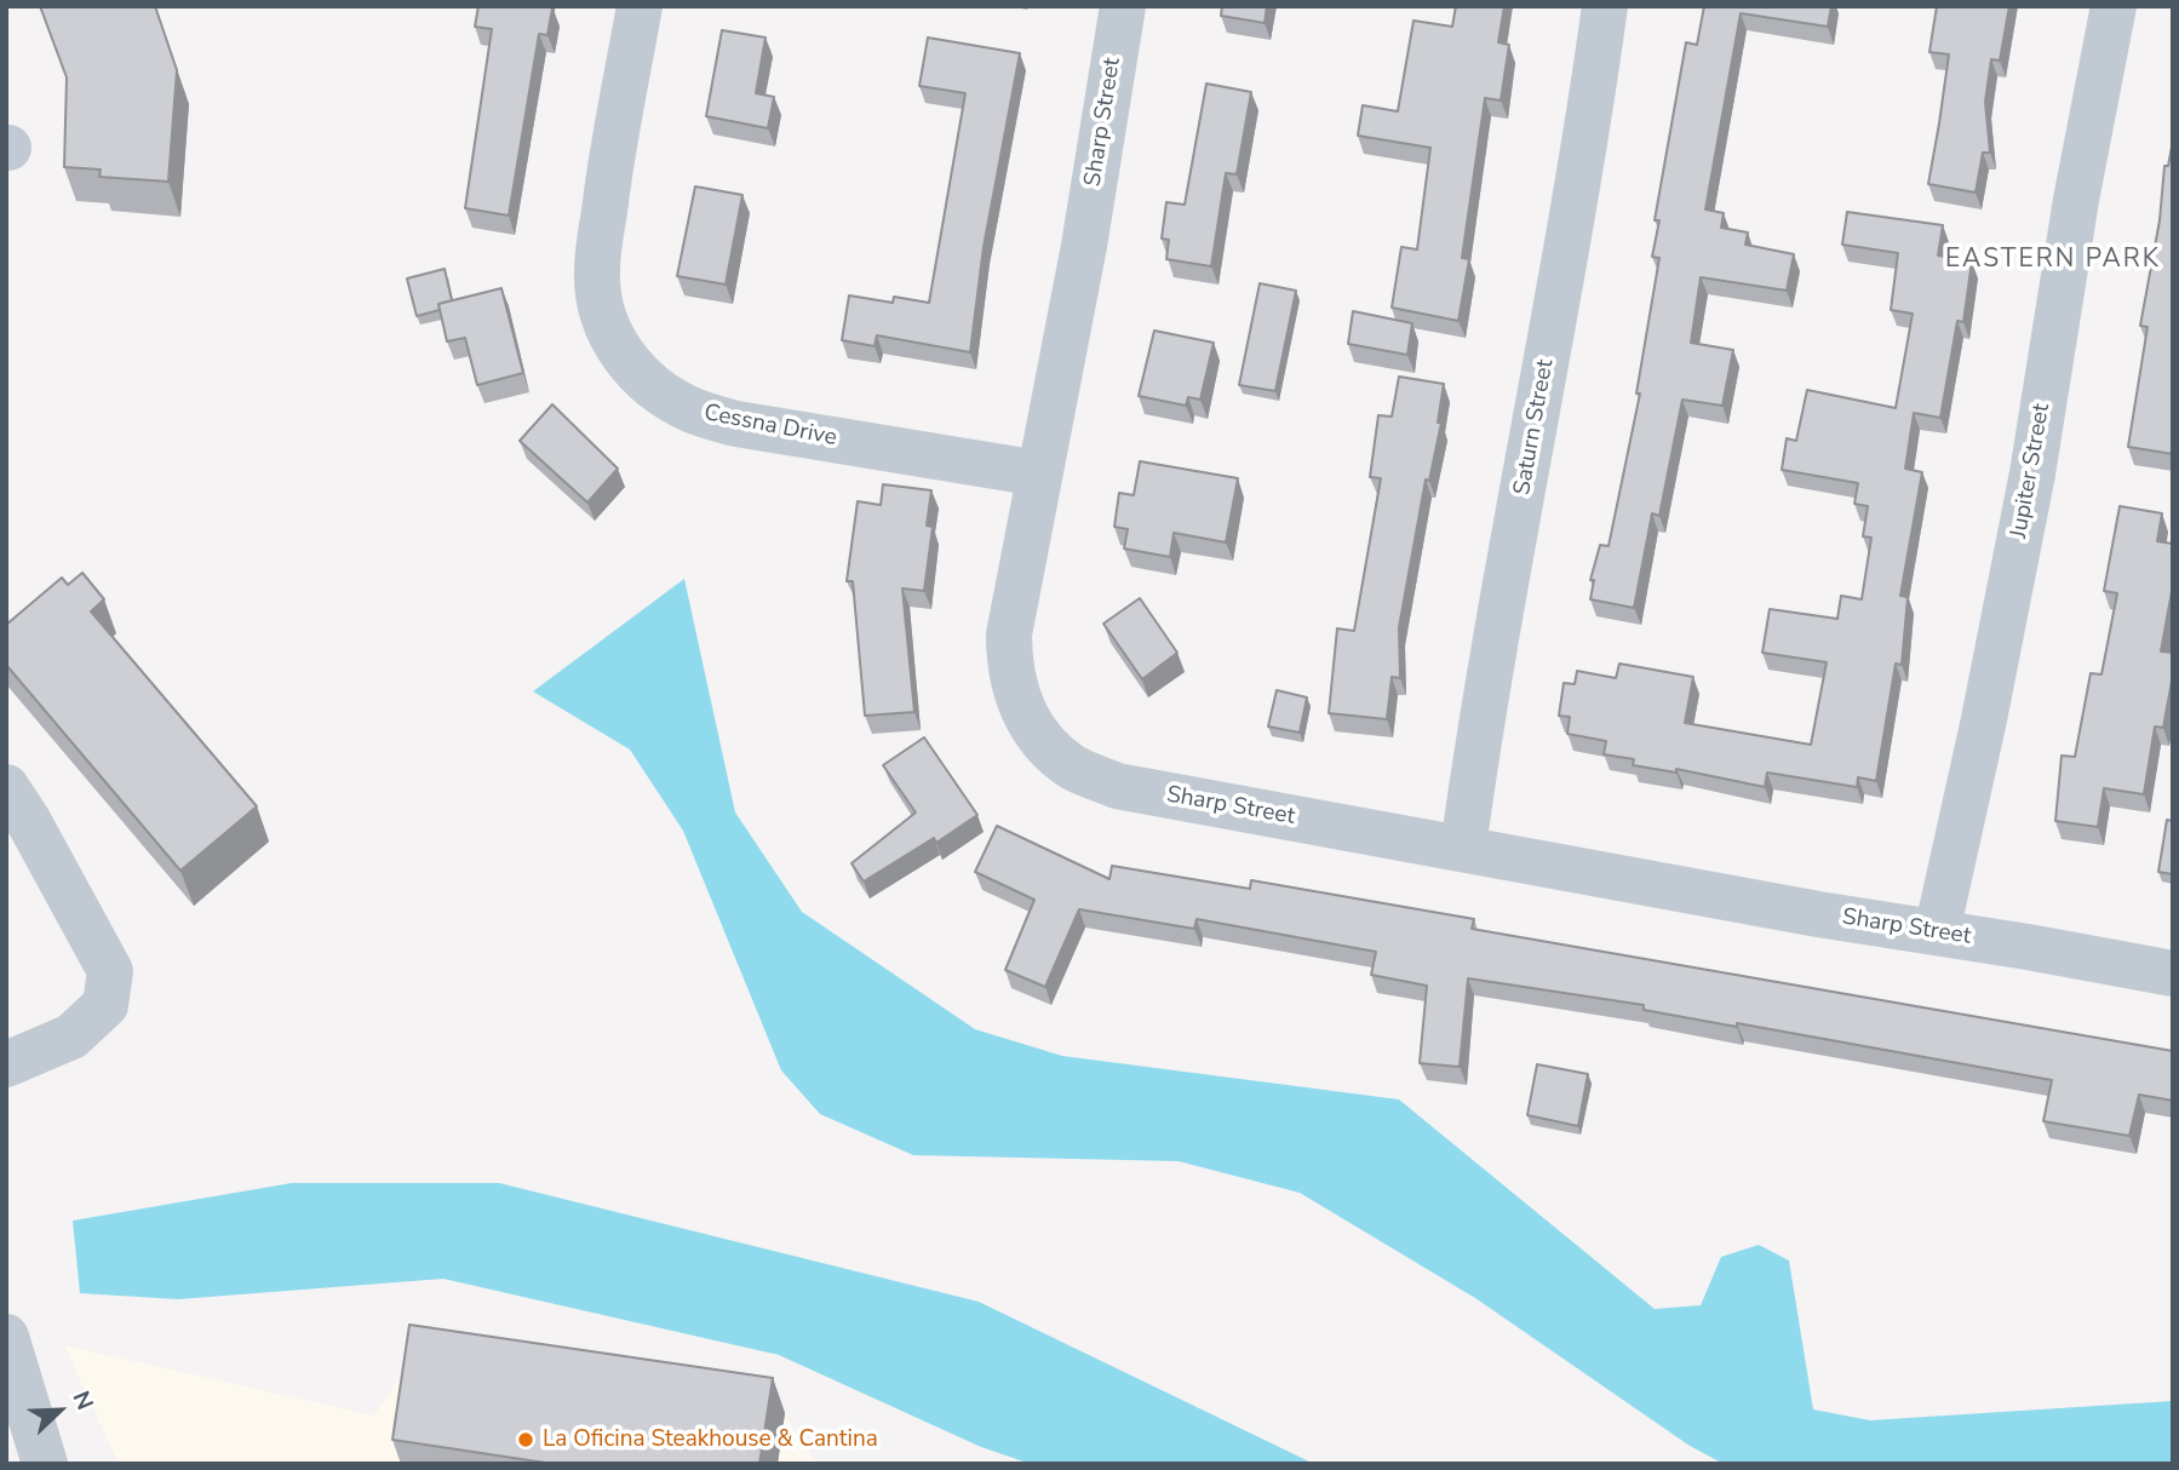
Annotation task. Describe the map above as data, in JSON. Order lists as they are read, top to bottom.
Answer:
{
  "streets": {
    "street": [
      "Sharp Street",
      "Cessna Drive",
      "Saturn Street",
      "Jupiter Street"
    ]
  },
  "crossings": [
    ["Sharp Street", "Cessna Drive"],
    ["Sharp Street", "Saturn Street"],
    ["Sharp Street", "Jupiter Street"]
  ],
  "districts": ["EASTERN PARK"],
  "places": ["La Oficina Steakhouse & Cantina"],
  "north": "top right"
}
